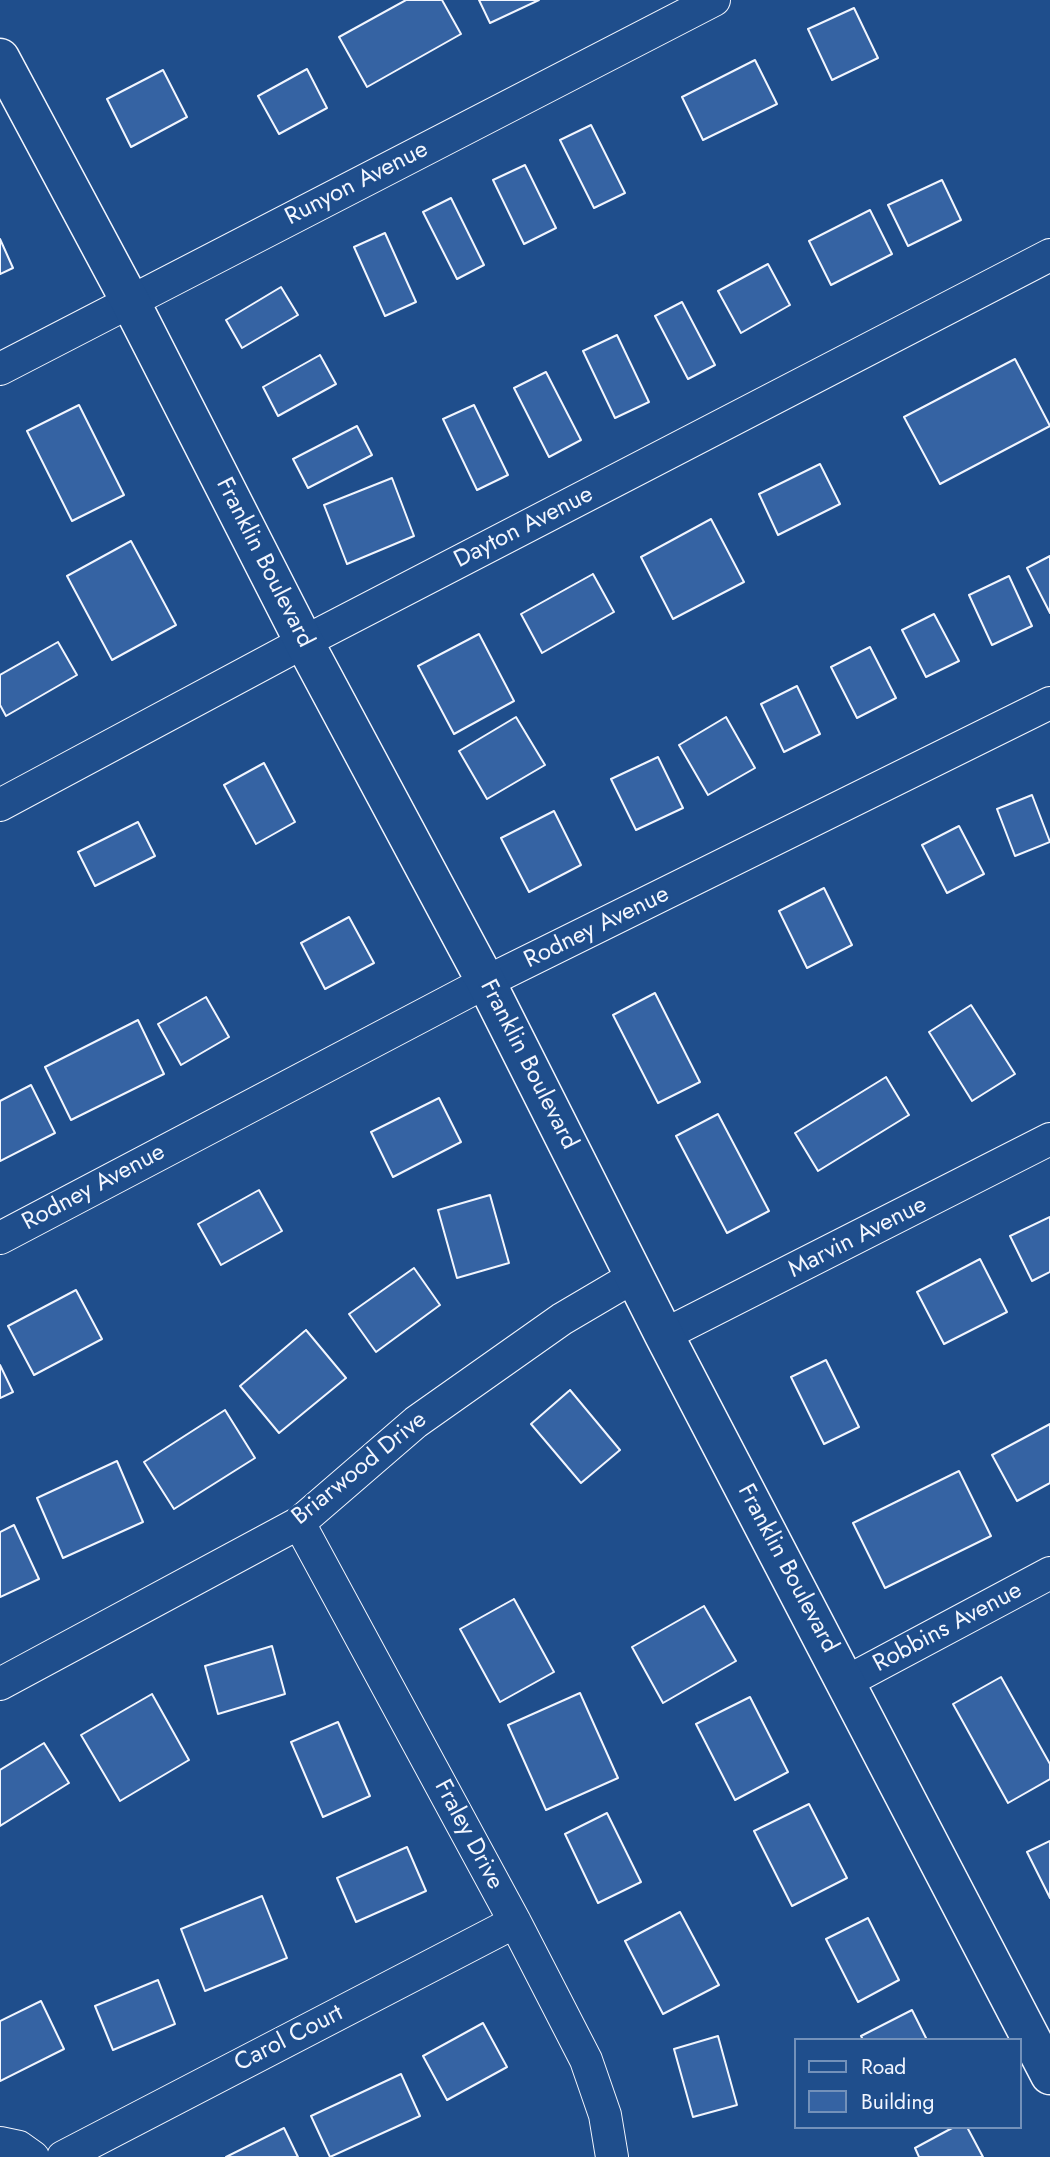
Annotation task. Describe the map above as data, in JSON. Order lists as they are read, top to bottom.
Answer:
{
  "streets": {
    "street": [
      "Runyon Avenue",
      "Dayton Avenue",
      "Franklin Boulevard",
      "Rodney Avenue",
      "Marvin Avenue",
      "Briarwood Drive",
      "Robbins Avenue",
      "Fraley Drive",
      "Carol Court"
    ]
  },
  "crossings": [
    ["Runyon Avenue", "Franklin Boulevard"],
    ["Dayton Avenue", "Franklin Boulevard"],
    ["Franklin Boulevard", "Rodney Avenue"],
    ["Franklin Boulevard", "Marvin Avenue"],
    ["Franklin Boulevard", "Briarwood Drive"],
    ["Franklin Boulevard", "Robbins Avenue"],
    ["Briarwood Drive", "Fraley Drive"],
    ["Fraley Drive", "Carol Court"]
  ],
  "legend": ["Road", "Building"]
}
